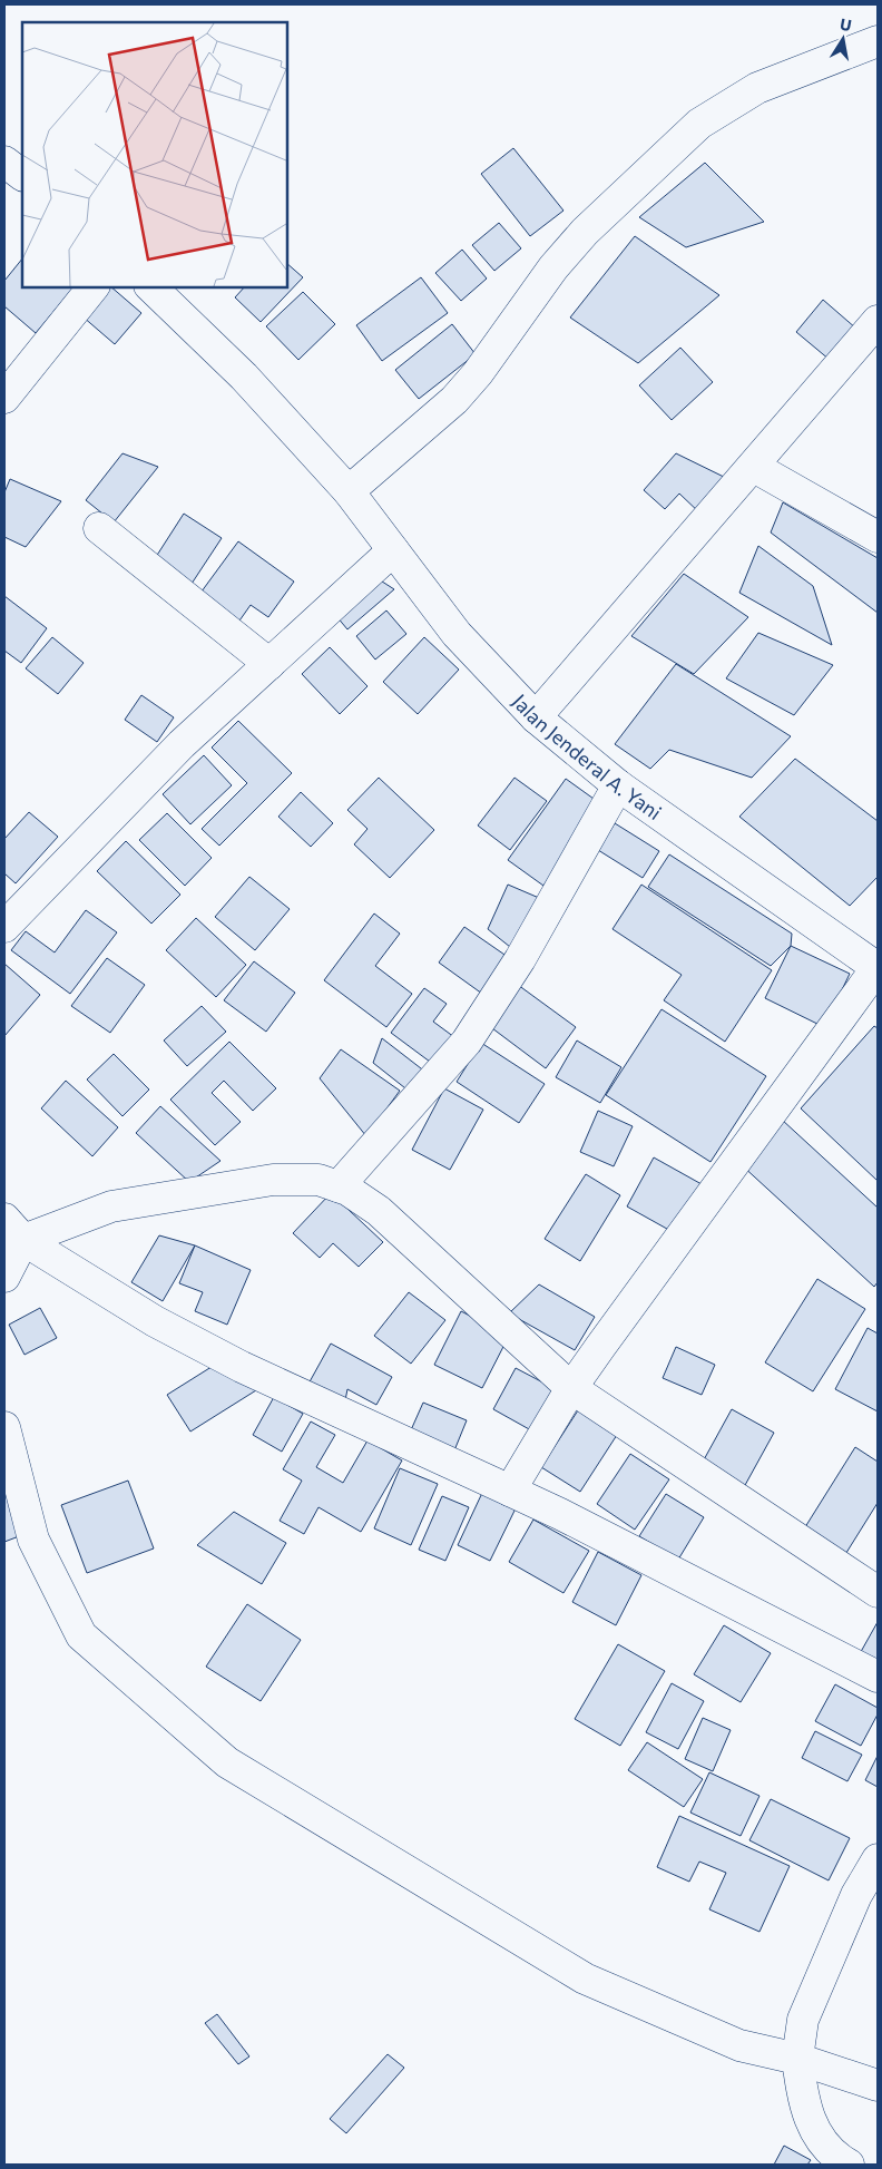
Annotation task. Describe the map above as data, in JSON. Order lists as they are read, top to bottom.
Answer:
{
  "streets": {
    "main road": ["Jalan Jenderal A. Yani"]
  },
  "north": "top"
}
